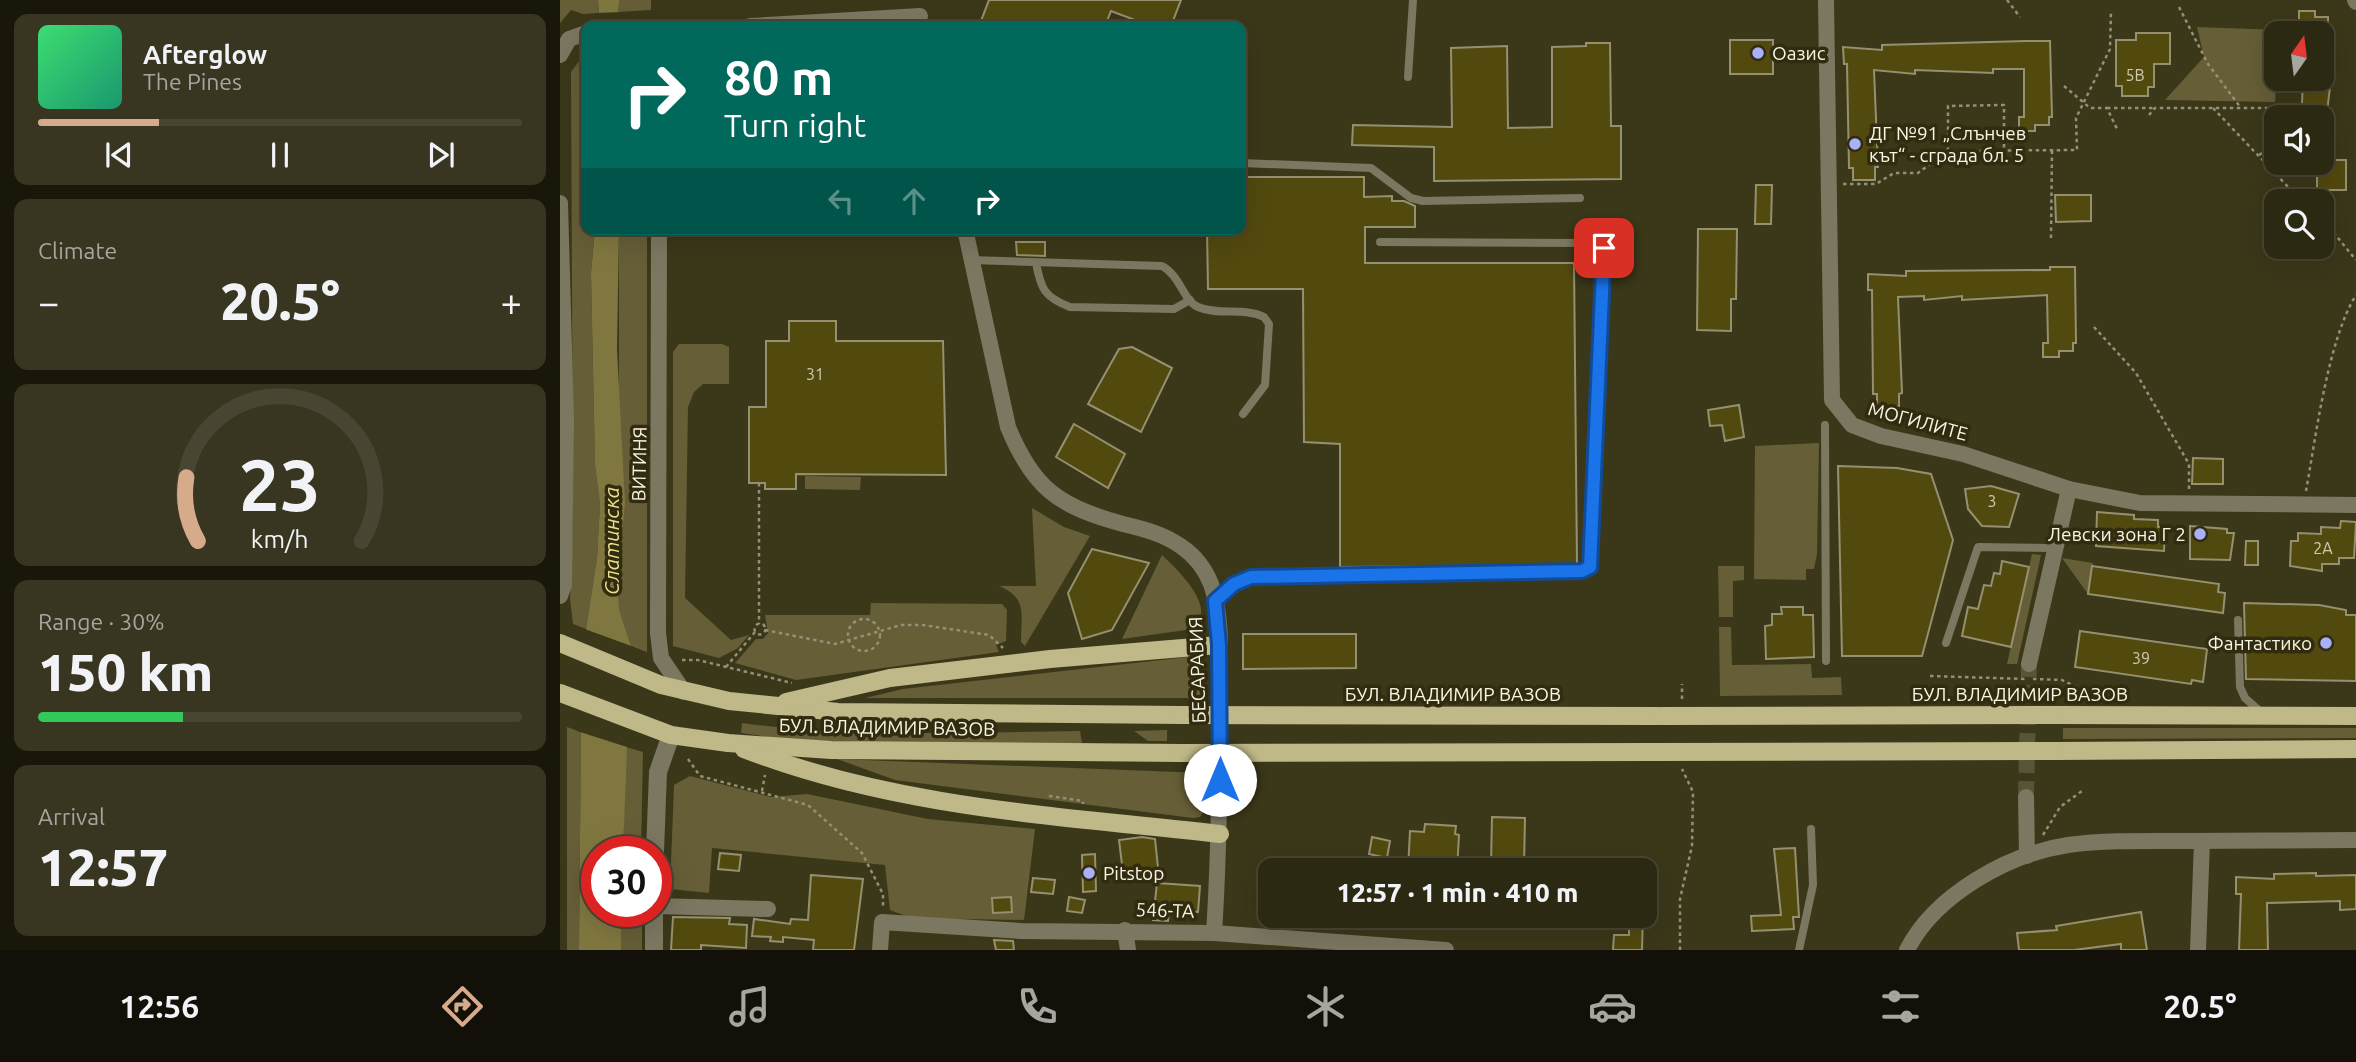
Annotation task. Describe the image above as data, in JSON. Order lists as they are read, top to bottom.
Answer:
{
  "streets": {
    "main road": ["БУЛ. ВЛАДИМИР ВАЗОВ"],
    "street": [
      "МОГИЛИТЕ",
      "ВИТИНЯ",
      "БЕСАРАБИЯ",
      "546-ТА"
    ]
  },
  "crossings": [
    ["ВИТИНЯ", "БУЛ. ВЛАДИМИР ВАЗОВ"],
    ["БЕСАРАБИЯ", "546-ТА"]
  ],
  "water": ["Слатинска"],
  "places": [
    "Оазис",
    "ДГ №91 „Слънчев кът“ - сграда бл. 5",
    "Левски зона Г 2",
    "Фантастико",
    "Pitstop"
  ],
  "house_numbers": [
    "5В",
    "31",
    "3",
    "2А",
    "39"
  ],
  "north": "top",
  "page": {
    "turn": ["80 m", "Turn right"],
    "song": ["Afterglow", "The Pines"],
    "tile": [
      "Climate",
      ["Range · 30%", "150 km"],
      ["Arrival", "12:57"]
    ],
    "heat": ["−", "20.5°", "+"],
    "limit": "30",
    "trip": "12:57 · 1 min · 410 m",
    "tabs": ["12:56", "20.5°"],
    "gauge": ["23", "km/h"]
  }
}
